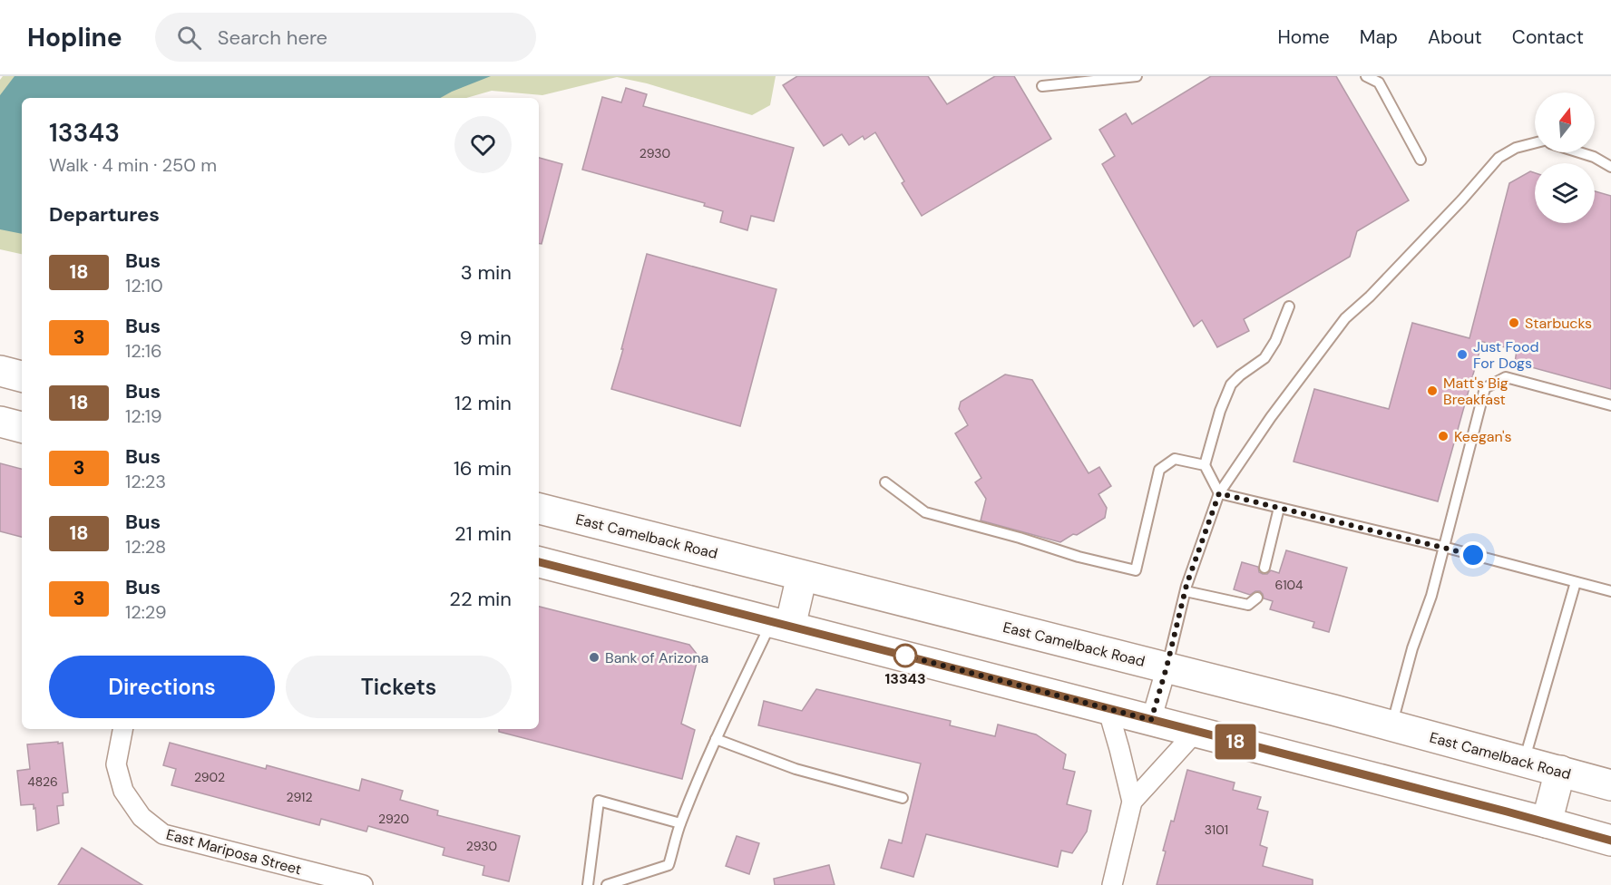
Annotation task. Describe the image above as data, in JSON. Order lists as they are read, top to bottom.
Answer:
{
  "streets": {
    "main road": ["East Camelback Road"],
    "street": ["East Mariposa Street"]
  },
  "places": [
    "Starbucks",
    "Just Food For Dogs",
    "Matt's Big Breakfast",
    "Keegan's",
    "13343",
    "Bank of Arizona"
  ],
  "lines": ["bus line 18"],
  "house_numbers": [
    "2930",
    "6104",
    "2902",
    "4826",
    "2912",
    "2920",
    "3101",
    "2930"
  ],
  "north": "top",
  "page": {
    "header": "Hopline",
    "search": "Search here",
    "nav": [
      "Home",
      "Map",
      "About",
      "Contact"
    ],
    "on_map": "18",
    "heading": [
      ["13343", "Walk · 4 min · 250 m"],
      "Departures"
    ],
    "list": [
      {
        "mark": "18",
        "name": "Bus",
        "note": "12:10",
        "value": "3 min"
      },
      {
        "mark": "3",
        "name": "Bus",
        "note": "12:16",
        "value": "9 min"
      },
      {
        "mark": "18",
        "name": "Bus",
        "note": "12:19",
        "value": "12 min"
      },
      {
        "mark": "3",
        "name": "Bus",
        "note": "12:23",
        "value": "16 min"
      },
      {
        "mark": "18",
        "name": "Bus",
        "note": "12:28",
        "value": "21 min"
      },
      {
        "mark": "3",
        "name": "Bus",
        "note": "12:29",
        "value": "22 min"
      }
    ],
    "buttons": ["Directions", "Tickets"]
  }
}
